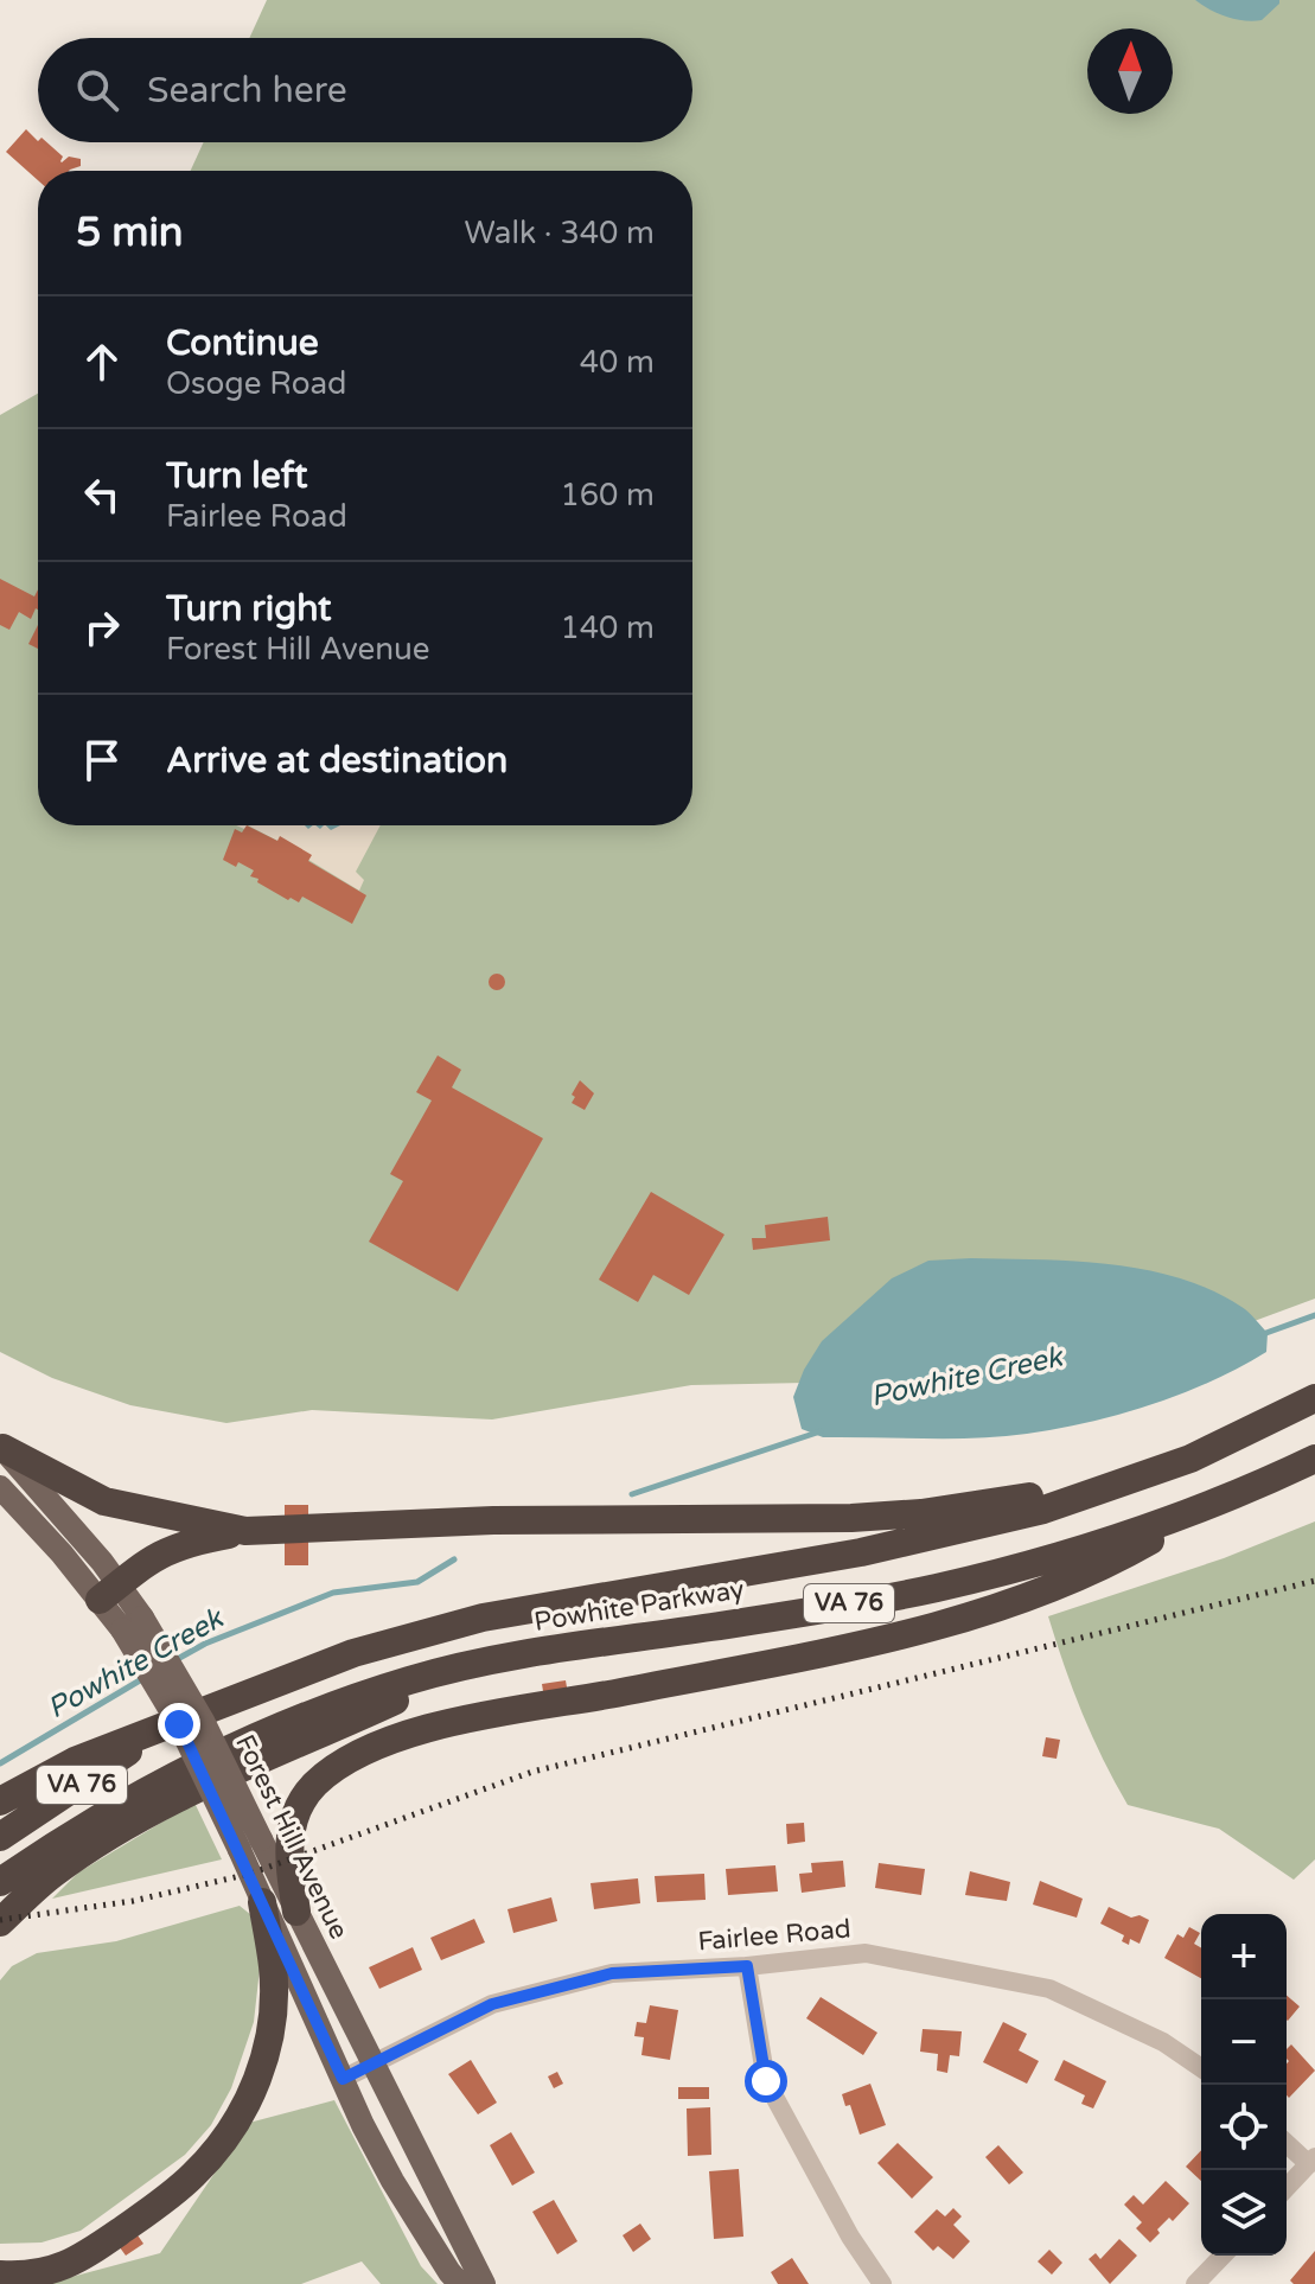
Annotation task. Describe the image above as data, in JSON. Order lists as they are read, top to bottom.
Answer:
{
  "streets": {
    "highway": ["VA 76", "Powhite Parkway"],
    "main road": ["Forest Hill Avenue"],
    "street": ["Fairlee Road"]
  },
  "crossings": [
    ["VA 76", "Powhite Parkway"],
    ["Forest Hill Avenue", "Fairlee Road"]
  ],
  "water": ["Powhite Creek"],
  "north": "top",
  "page": {
    "search": "Search here",
    "heading": ["5 min", "Walk · 340 m"],
    "list": [
      ["Continue", "Osoge Road", "40 m"],
      ["Turn left", "Fairlee Road", "160 m"],
      ["Turn right", "Forest Hill Avenue", "140 m"],
      "Arrive at destination"
    ],
    "map_buttons": ["+", "−"]
  }
}
